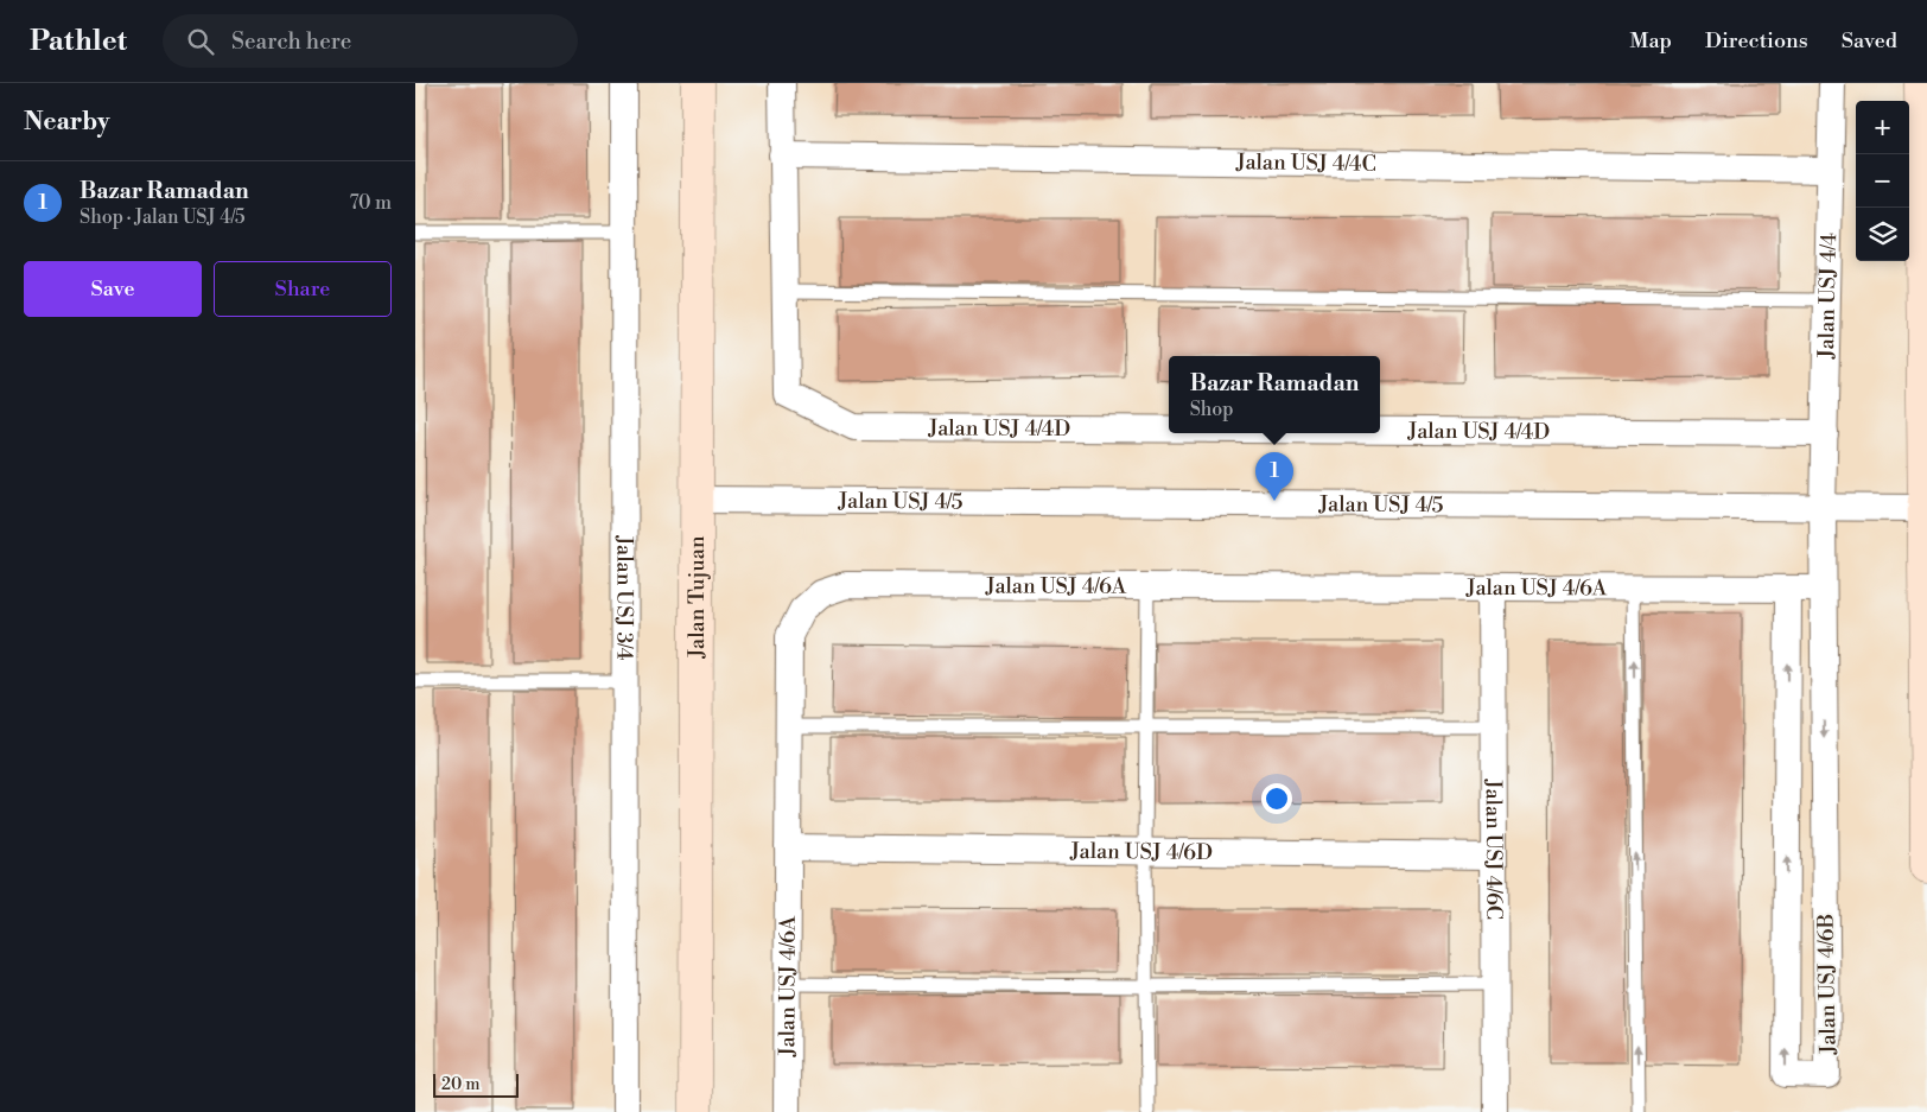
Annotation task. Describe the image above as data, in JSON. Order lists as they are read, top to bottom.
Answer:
{
  "streets": {
    "street": [
      "Jalan USJ 4/4C",
      "Jalan USJ 4/4",
      "Jalan USJ 4/4D",
      "Jalan USJ 4/5",
      "Jalan USJ 4/6A",
      "Jalan Tujuan",
      "Jalan USJ 3/4",
      "Jalan USJ 4/6C",
      "Jalan USJ 4/6D",
      "Jalan USJ 4/6B"
    ]
  },
  "crossings": [
    ["Jalan USJ 4/4C", "Jalan USJ 4/4"],
    ["Jalan USJ 4/4", "Jalan USJ 4/4D"],
    ["Jalan USJ 4/4", "Jalan USJ 4/5"],
    ["Jalan USJ 4/4", "Jalan USJ 4/6B"],
    ["Jalan USJ 4/5", "Jalan Tujuan"],
    ["Jalan USJ 4/5", "Jalan USJ 4/6B"],
    ["Jalan USJ 4/6A", "Jalan USJ 4/6C"],
    ["Jalan USJ 4/6A", "Jalan USJ 4/6D"],
    ["Jalan USJ 4/6A", "Jalan USJ 4/6B"],
    ["Jalan USJ 4/6C", "Jalan USJ 4/6D"]
  ],
  "scale_bar": "20 m",
  "page": {
    "header": "Pathlet",
    "search": "Search here",
    "nav": ["Map", "Directions", "Saved"],
    "heading": "Nearby",
    "map_buttons": ["+", "−"],
    "list": [
      {
        "mark": "1",
        "name": "Bazar Ramadan",
        "note": "Shop · Jalan USJ 4/5",
        "value": "70 m"
      }
    ],
    "buttons": ["Save", "Share"],
    "popup": ["Bazar Ramadan", "Shop"],
    "pins": "1",
    "scale": "20 m"
  }
}
